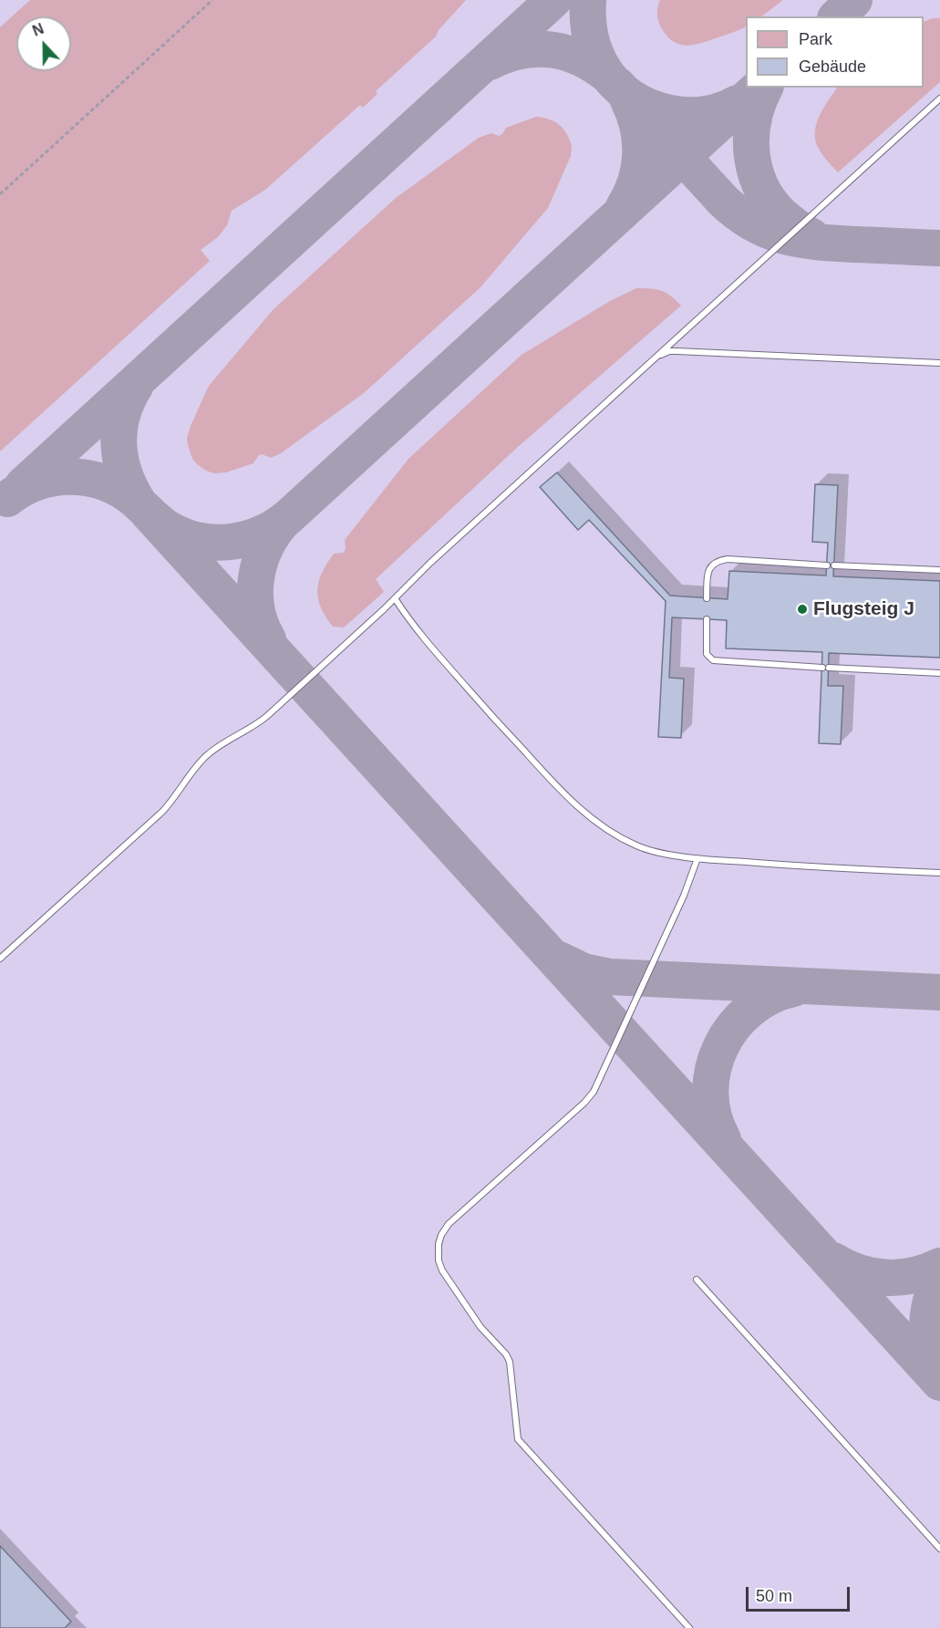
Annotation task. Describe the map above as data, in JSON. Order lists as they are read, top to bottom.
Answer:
{
  "places": ["Flugsteig J"],
  "legend": ["Park", "Gebäude"],
  "scale_bar": "50 m",
  "north": "top"
}
